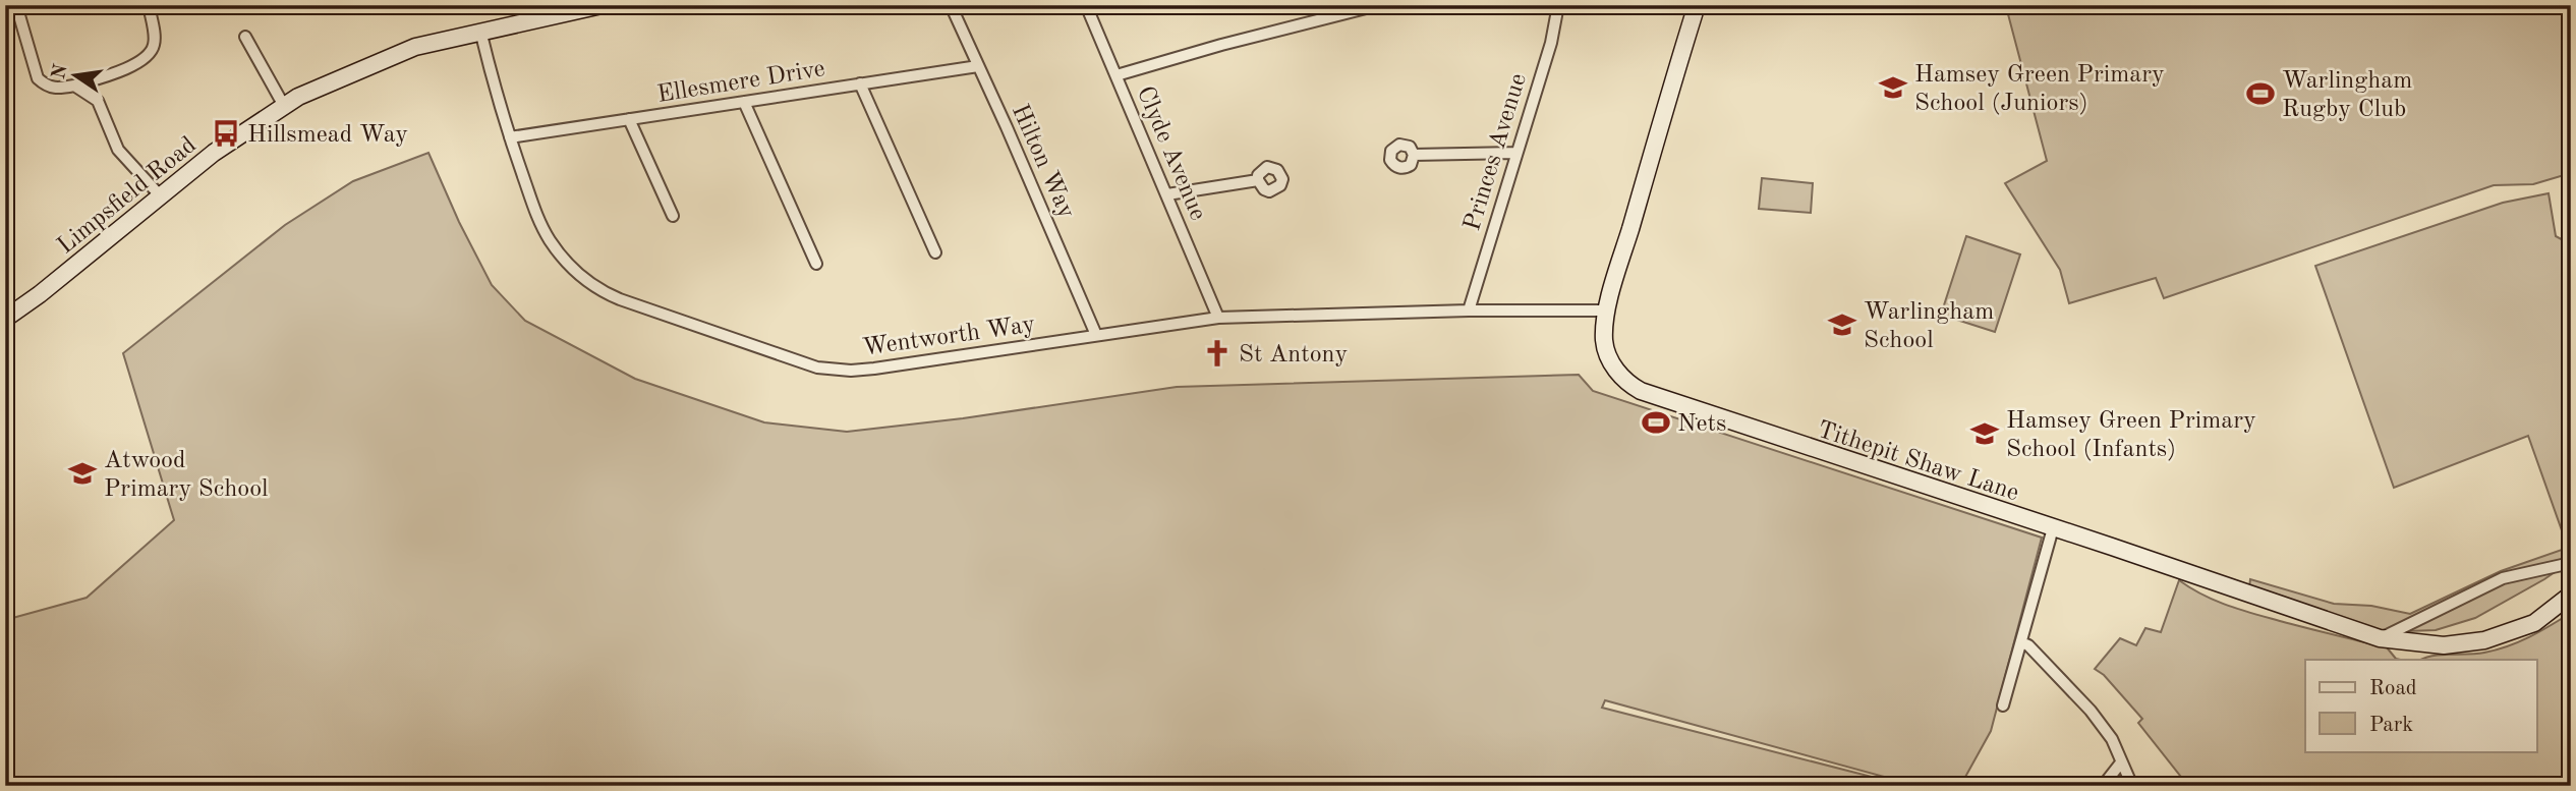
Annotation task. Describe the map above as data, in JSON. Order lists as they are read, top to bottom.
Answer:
{
  "streets": {
    "street": [
      "Ellesmere Drive",
      "Princes Avenue",
      "Clyde Avenue",
      "Hilton Way",
      "Limpsfield Road",
      "Wentworth Way",
      "Tithepit Shaw Lane"
    ]
  },
  "crossings": [
    ["Ellesmere Drive", "Hilton Way"],
    ["Ellesmere Drive", "Wentworth Way"],
    ["Princes Avenue", "Wentworth Way"],
    ["Clyde Avenue", "Wentworth Way"],
    ["Hilton Way", "Wentworth Way"],
    ["Limpsfield Road", "Wentworth Way"],
    ["Wentworth Way", "Tithepit Shaw Lane"]
  ],
  "places": {
    "school or university": [
      "Hamsey Green Primary School (Juniors)",
      "Warlingham School",
      "Hamsey Green Primary School (Infants)",
      "Atwood Primary School"
    ],
    "sports": ["Warlingham Rugby Club", "Nets"],
    "bus stop": ["Hillsmead Way"],
    "church": ["St Antony"]
  },
  "legend": ["Road", "Park"],
  "north": "left"
}
